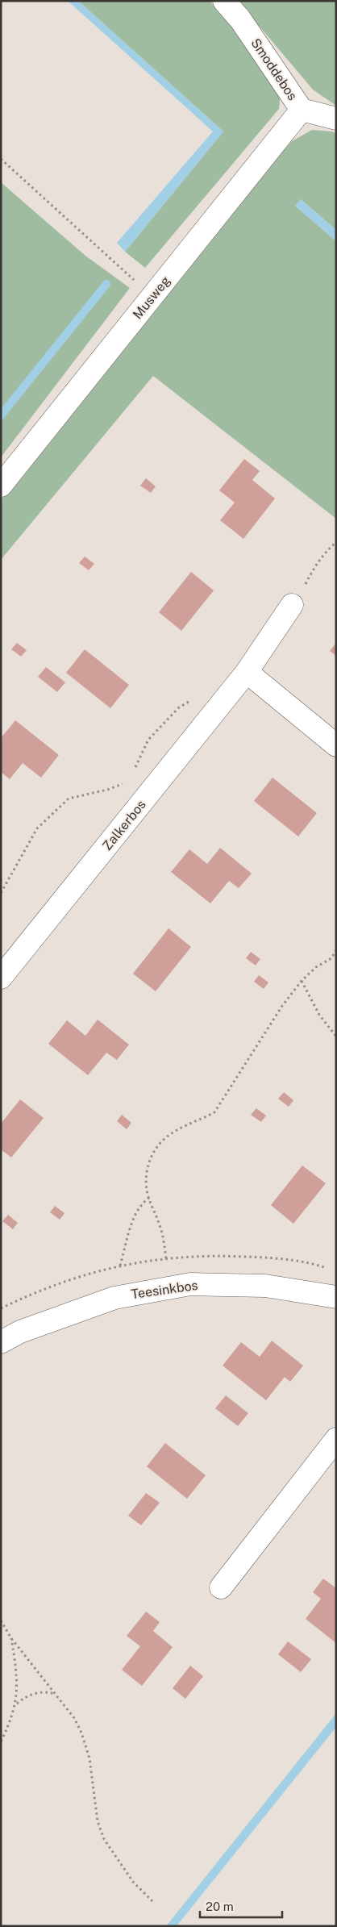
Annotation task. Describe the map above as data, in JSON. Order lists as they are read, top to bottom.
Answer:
{
  "streets": {
    "street": [
      "Smoddebos",
      "Musweg",
      "Zalkerbos",
      "Teesinkbos"
    ]
  },
  "crossings": [
    ["Smoddebos", "Musweg"]
  ],
  "scale_bar": "20 m"
}
